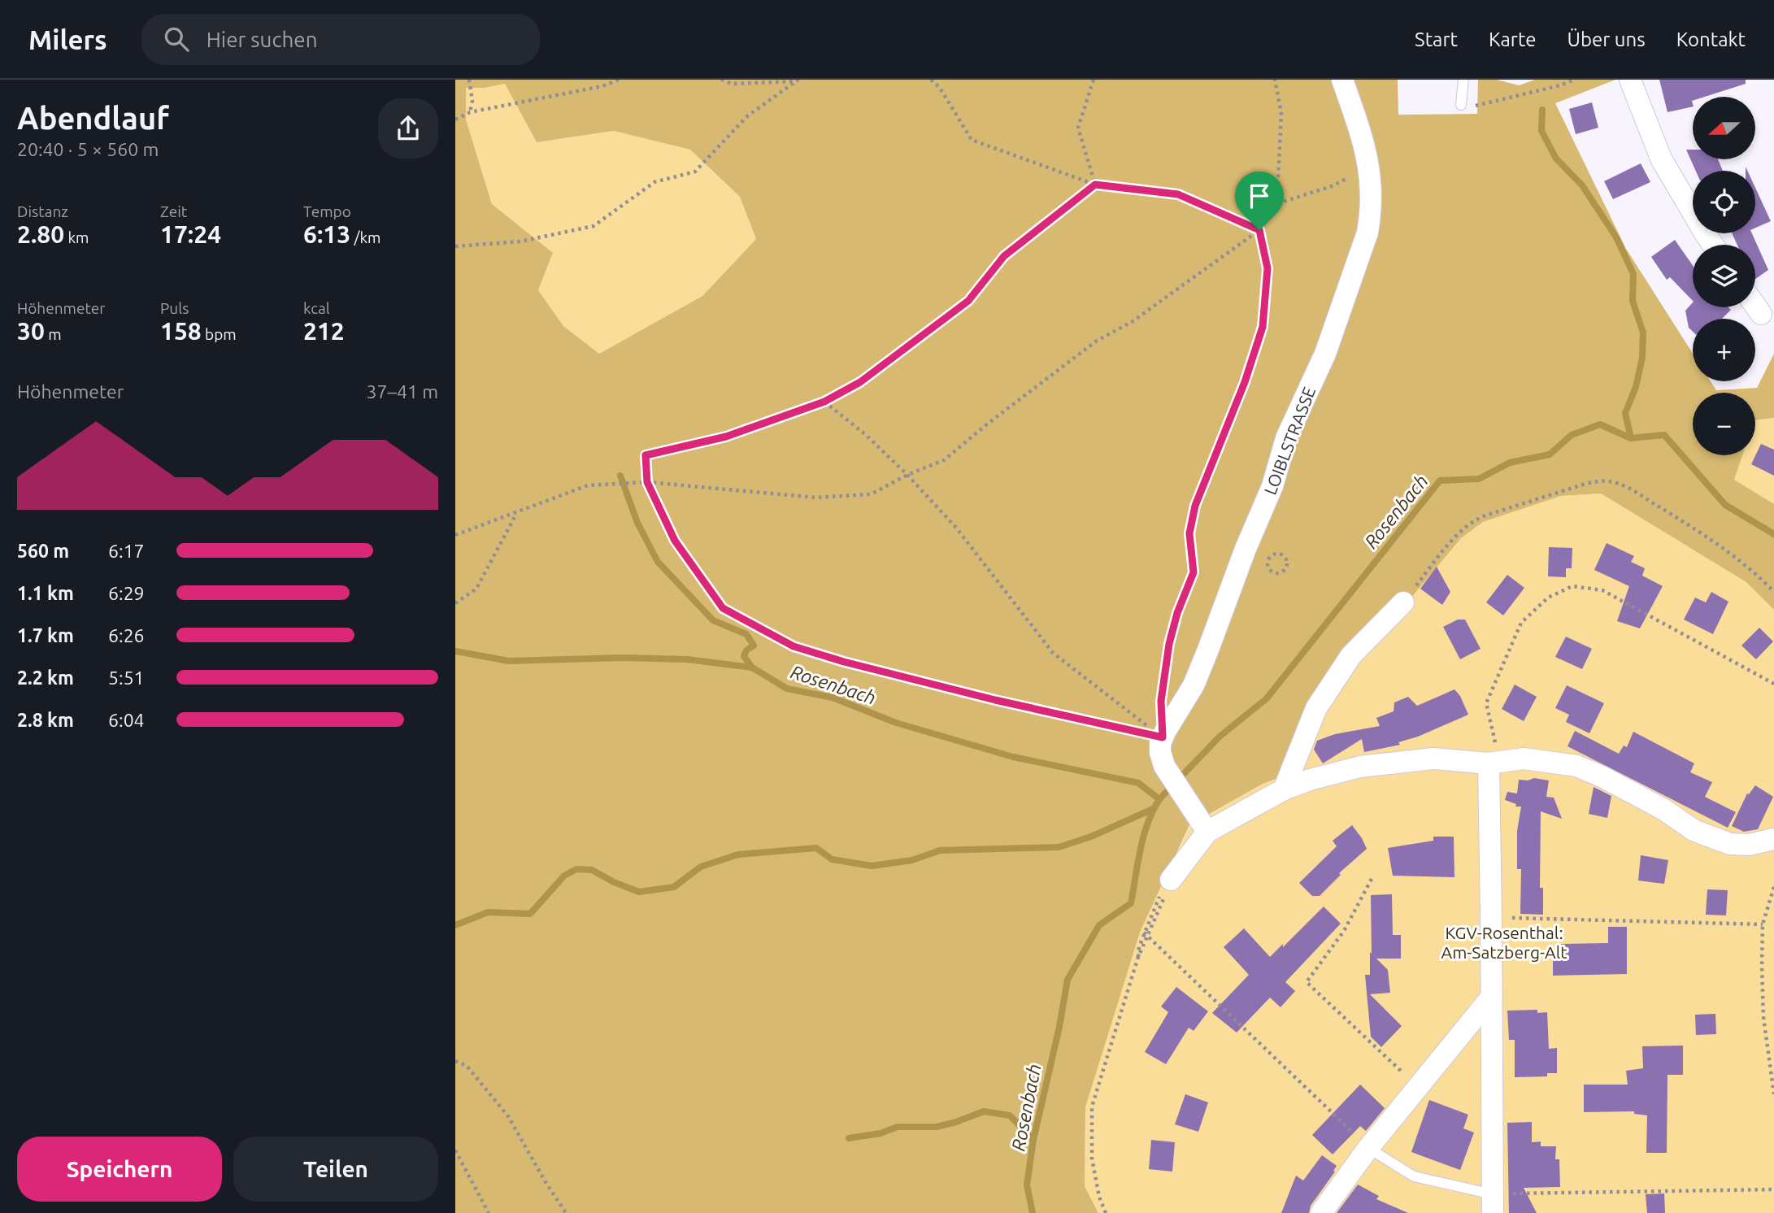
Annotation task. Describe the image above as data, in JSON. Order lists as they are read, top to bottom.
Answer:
{
  "streets": {
    "street": ["LOIBLSTRASSE"]
  },
  "water": ["Rosenbach"],
  "parks": ["KGV-Rosenthal: Am-Satzberg-Alt"],
  "north": "left",
  "page": {
    "header": "Milers",
    "search": "Hier suchen",
    "nav": [
      "Start",
      "Karte",
      "Über uns",
      "Kontakt"
    ],
    "heading": ["Abendlauf", "20:40 · 5 × 560 m"],
    "map_buttons": ["+", "−"],
    "stats": [
      ["Distanz", "2.80 km"],
      ["Zeit", "17:24"],
      ["Tempo", "6:13 /km"],
      ["Höhenmeter", "30 m"],
      ["Puls", "158 bpm"],
      ["kcal", "212"]
    ],
    "chart": ["Höhenmeter", "37–41 m"],
    "list": [
      {
        "name": "560 m",
        "note": "6:17"
      },
      {
        "name": "1.1 km",
        "note": "6:29"
      },
      {
        "name": "1.7 km",
        "note": "6:26"
      },
      {
        "name": "2.2 km",
        "note": "5:51"
      },
      {
        "name": "2.8 km",
        "note": "6:04"
      }
    ],
    "buttons": ["Speichern", "Teilen"]
  }
}
